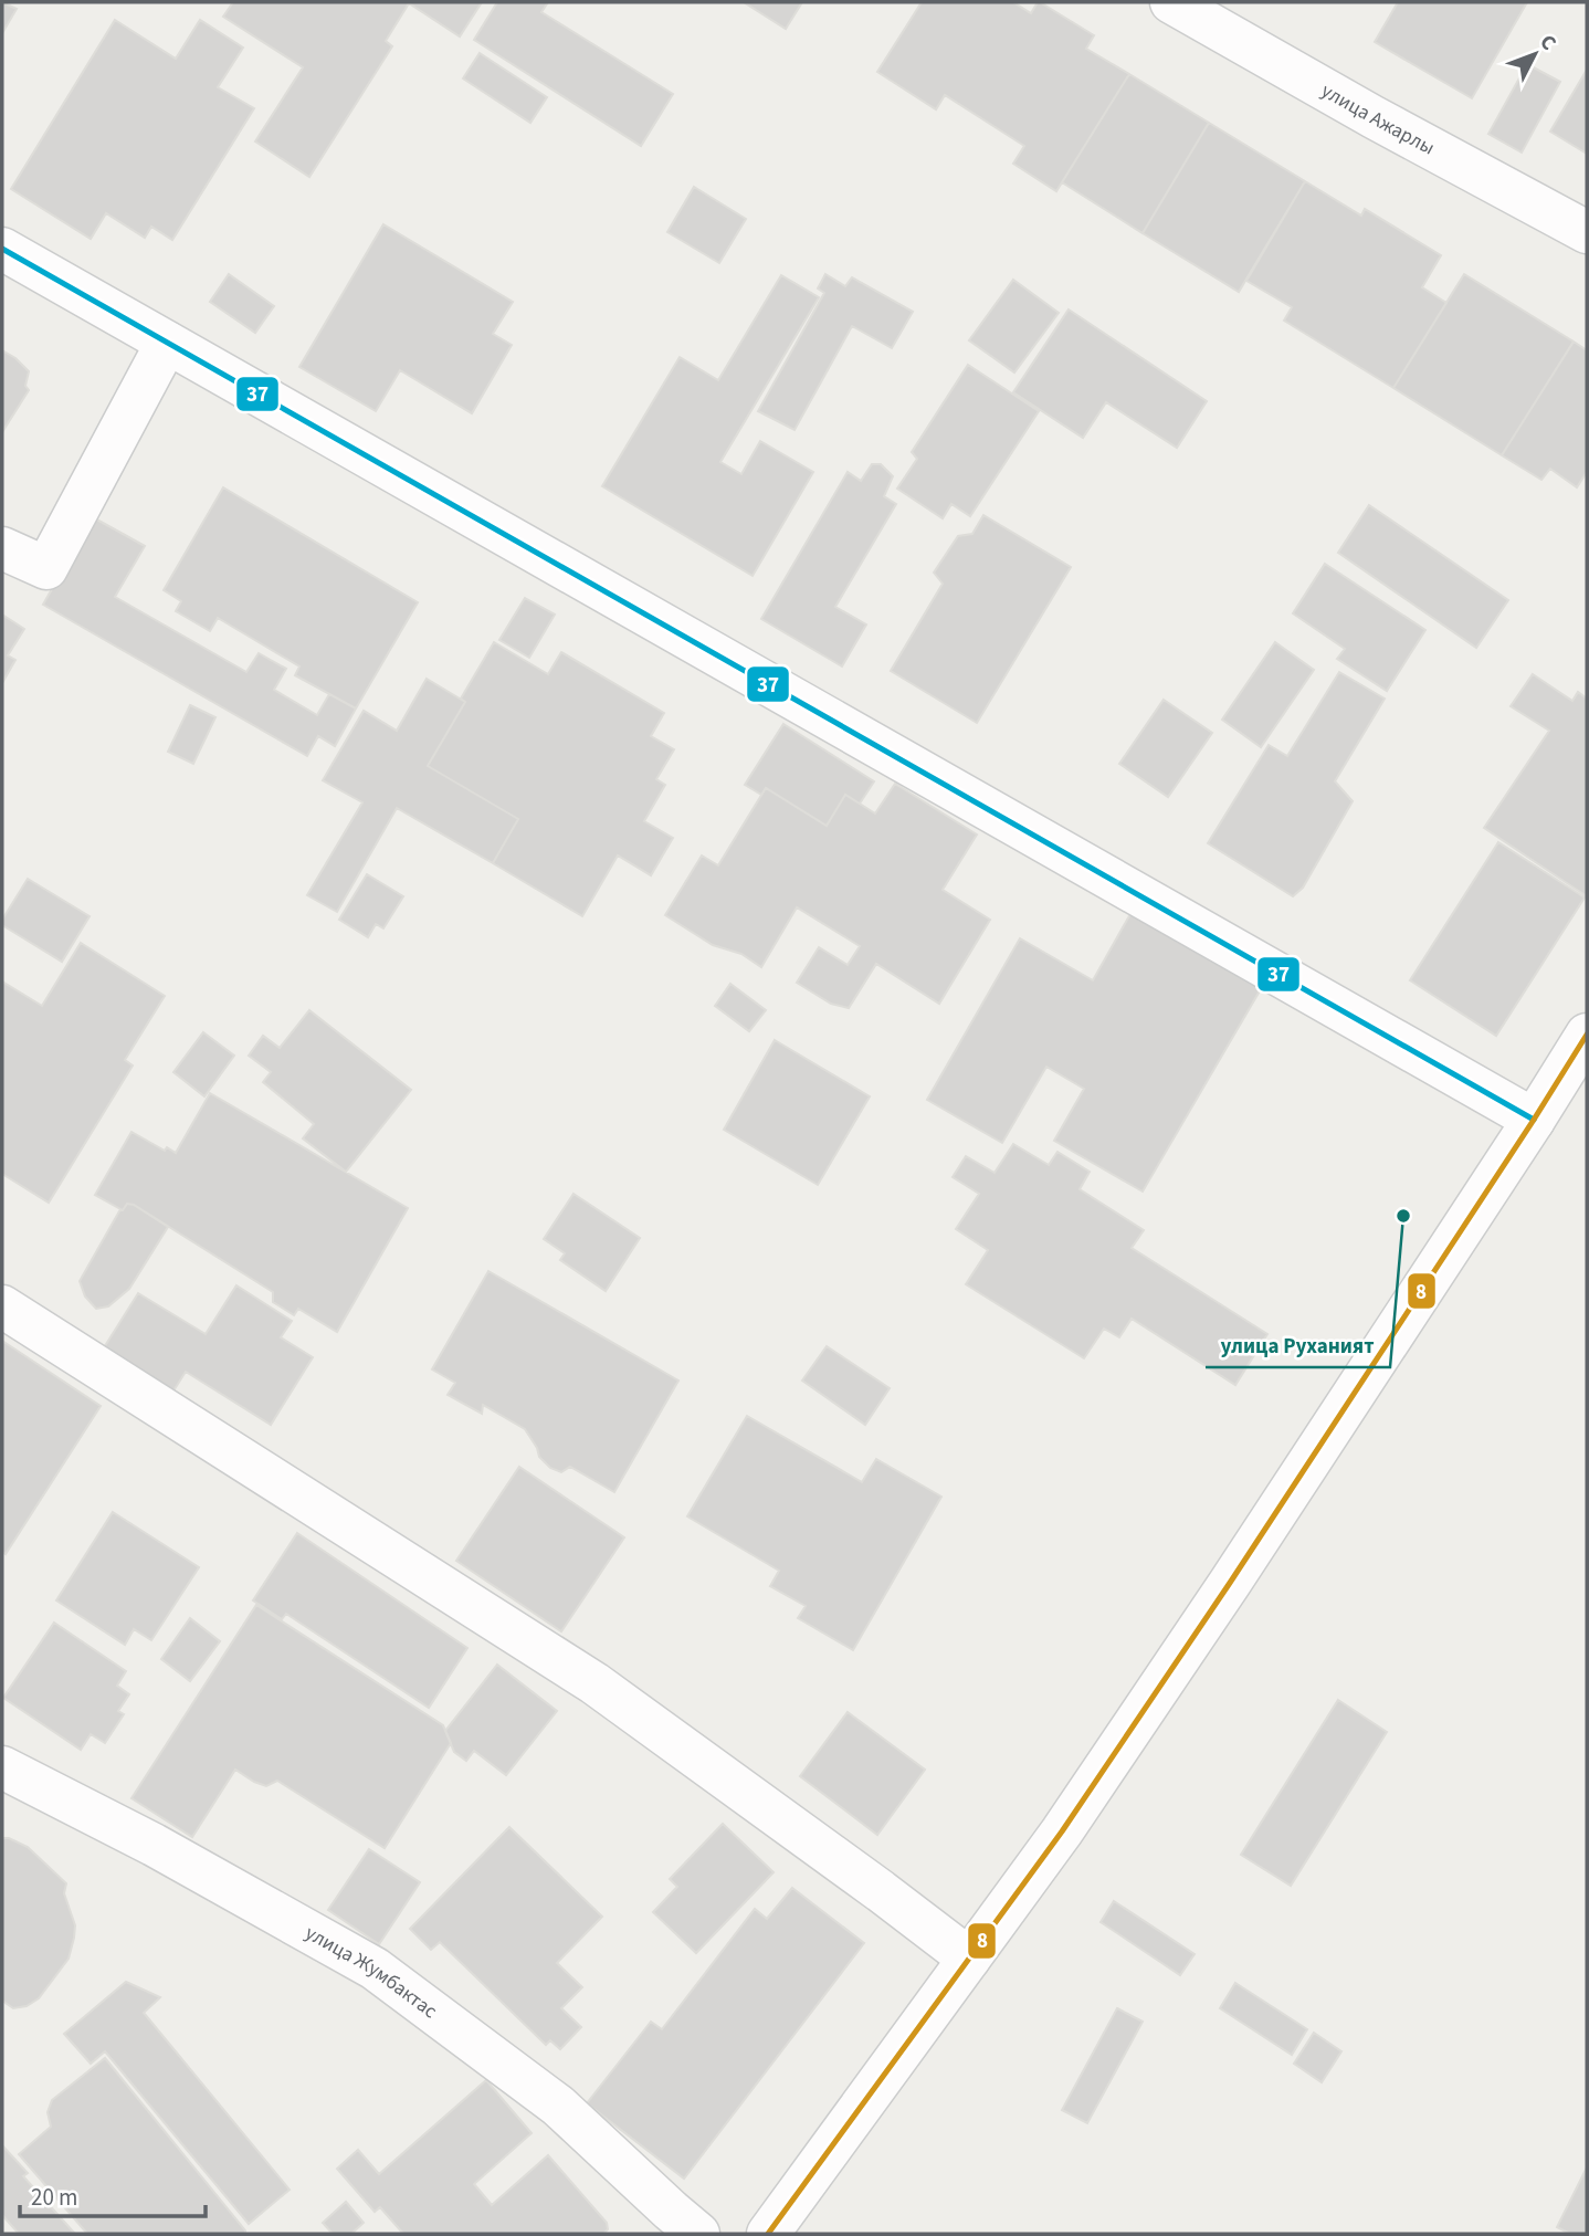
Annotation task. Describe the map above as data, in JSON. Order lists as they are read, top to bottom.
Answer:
{
  "streets": {
    "street": ["улица Ажарлы", "улица Жумбактас"]
  },
  "places": ["улица Руханият"],
  "lines": ["transit line 37", "transit line 8"],
  "scale_bar": "20 m",
  "north": "top right"
}
